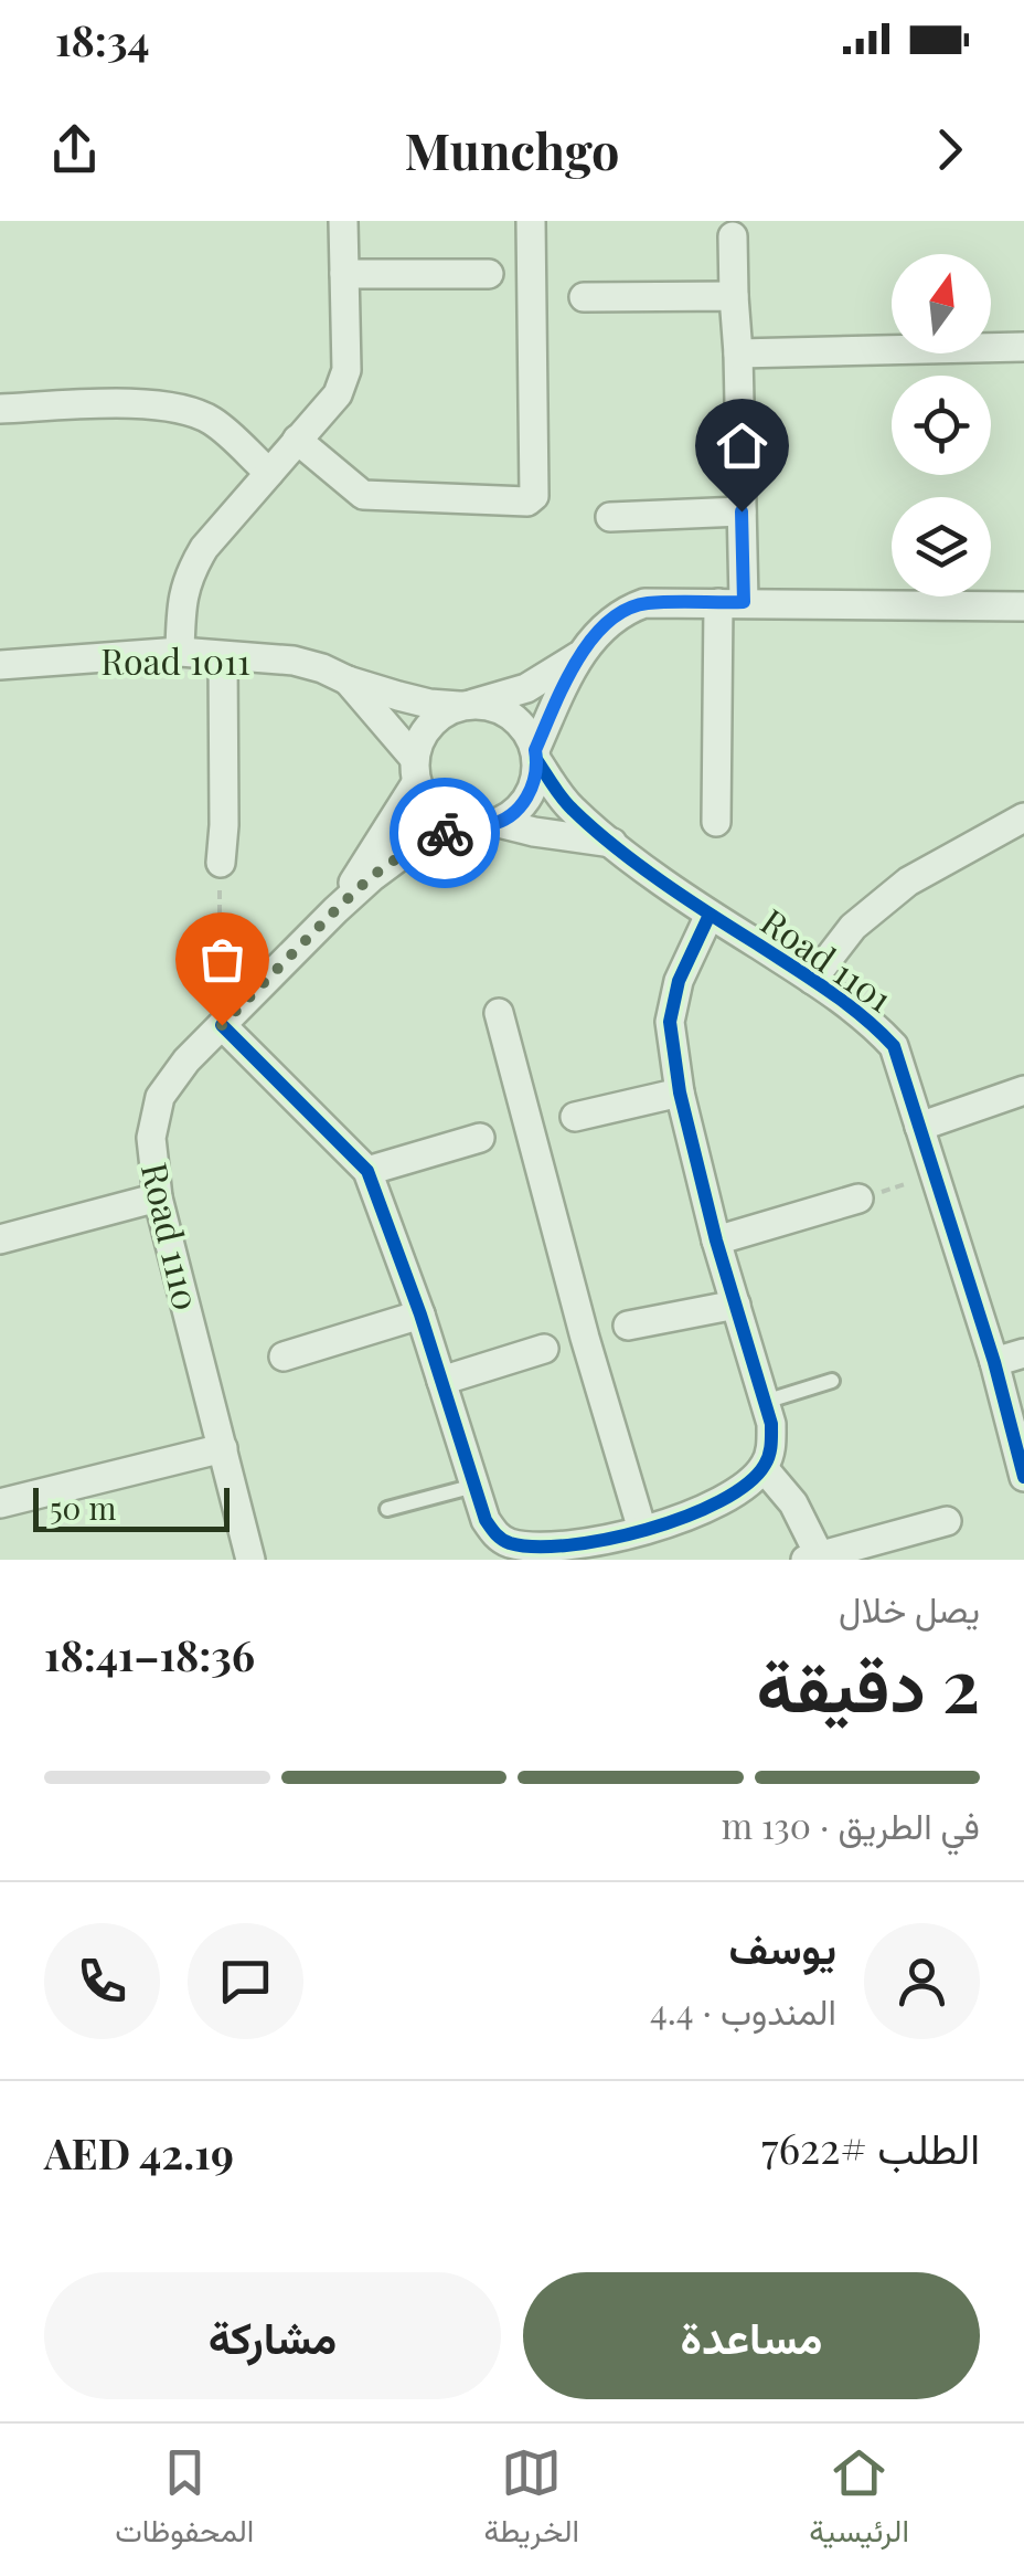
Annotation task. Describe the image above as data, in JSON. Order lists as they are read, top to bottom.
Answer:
{
  "streets": {
    "street": ["Road 1011", "Road 1101", "Road 1110"]
  },
  "crossings": [
    ["Road 1011", "Road 1101"],
    ["Road 1011", "Road 1110"],
    ["Road 1101", "Road 1110"]
  ],
  "scale_bar": "50 m",
  "north": "top",
  "page": {
    "status": "18:34",
    "header": "Munchgo",
    "scale": "50 m",
    "heading": ["2 دقيقة", "يصل خلال", "18:36–18:41"],
    "panel": [
      "يوسف",
      "المندوب · 4.4",
      "الطلب #7622",
      "AED 42.19"
    ],
    "bar": "في الطريق · 130 m",
    "buttons": ["مساعدة", "مشاركة"],
    "tabs": ["الرئيسية", "الخريطة", "المحفوظات"]
  }
}
